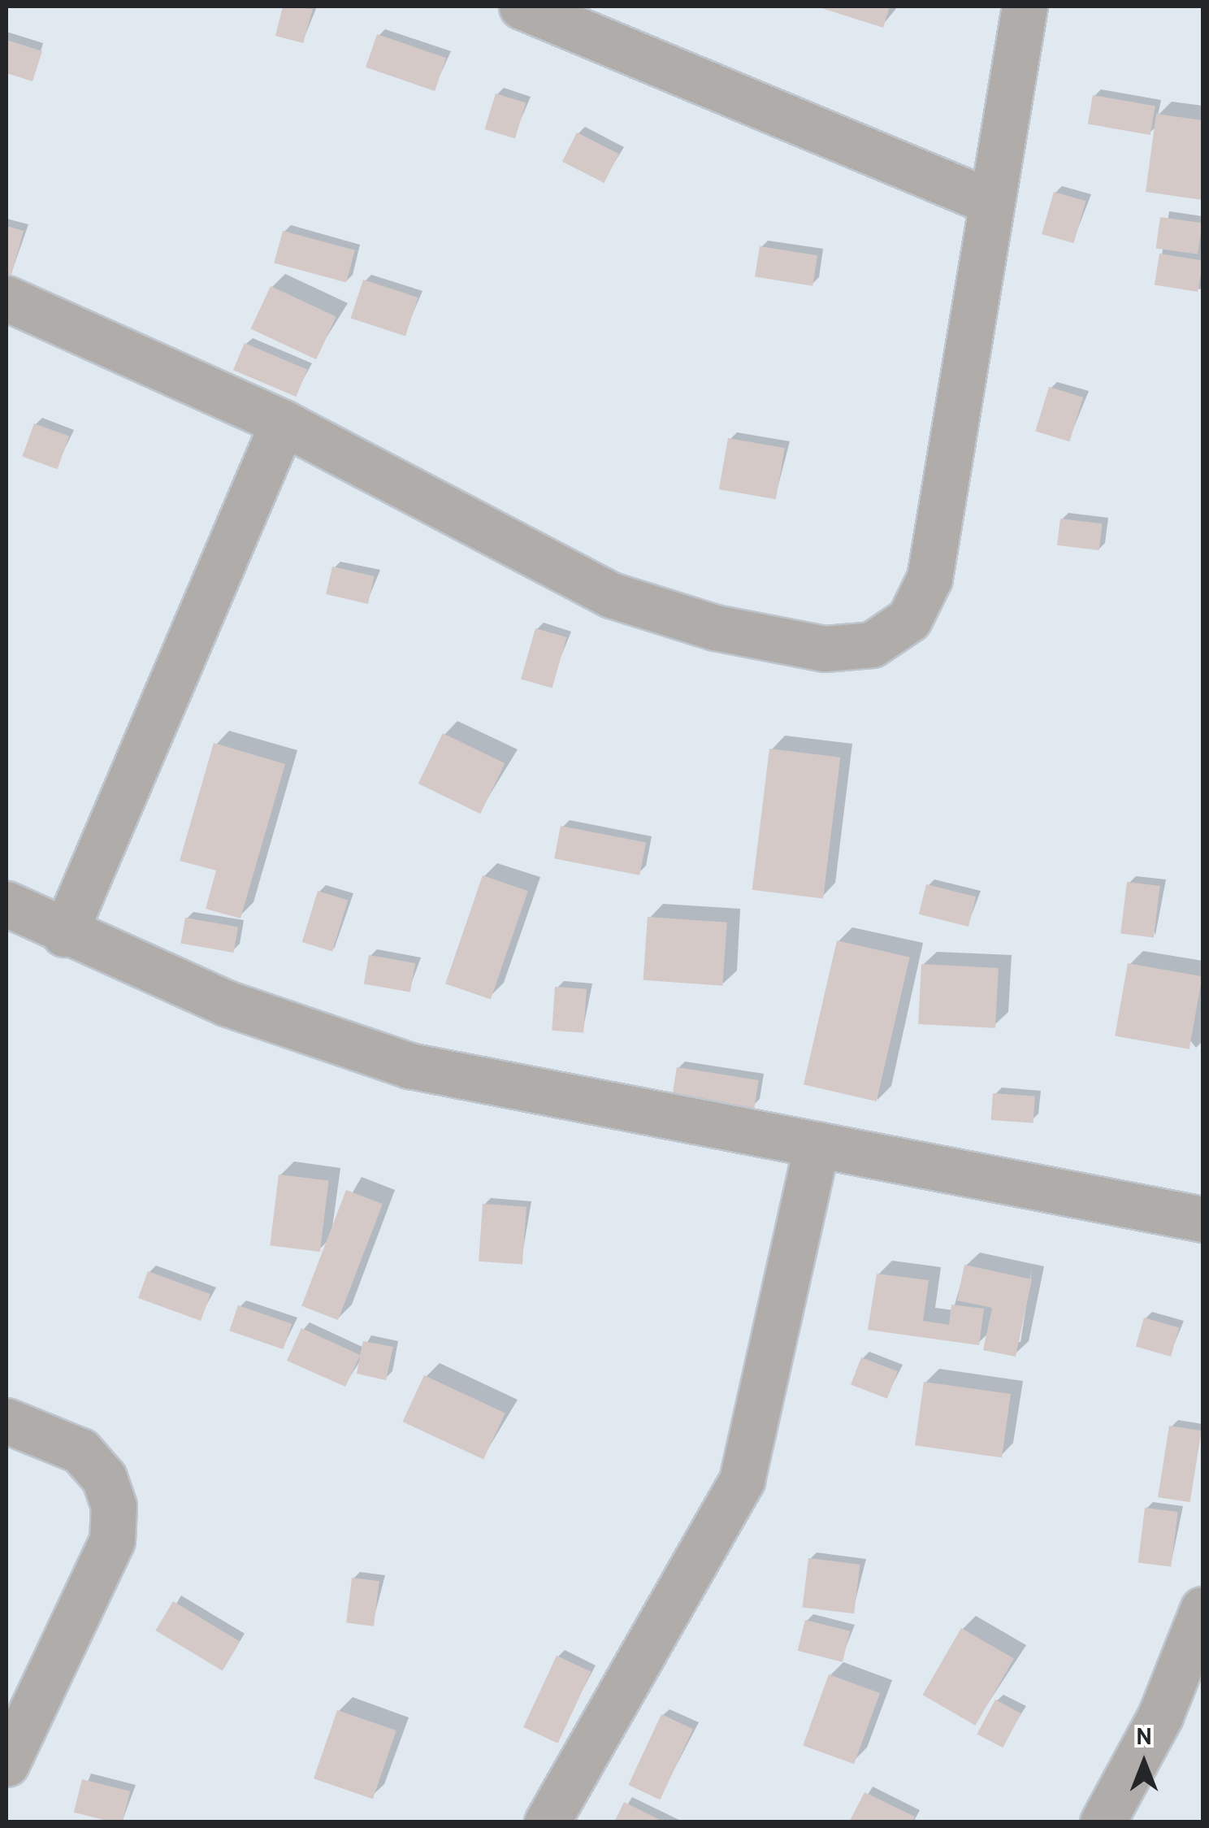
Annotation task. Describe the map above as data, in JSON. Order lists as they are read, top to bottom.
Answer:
{
  "north": "top"
}
